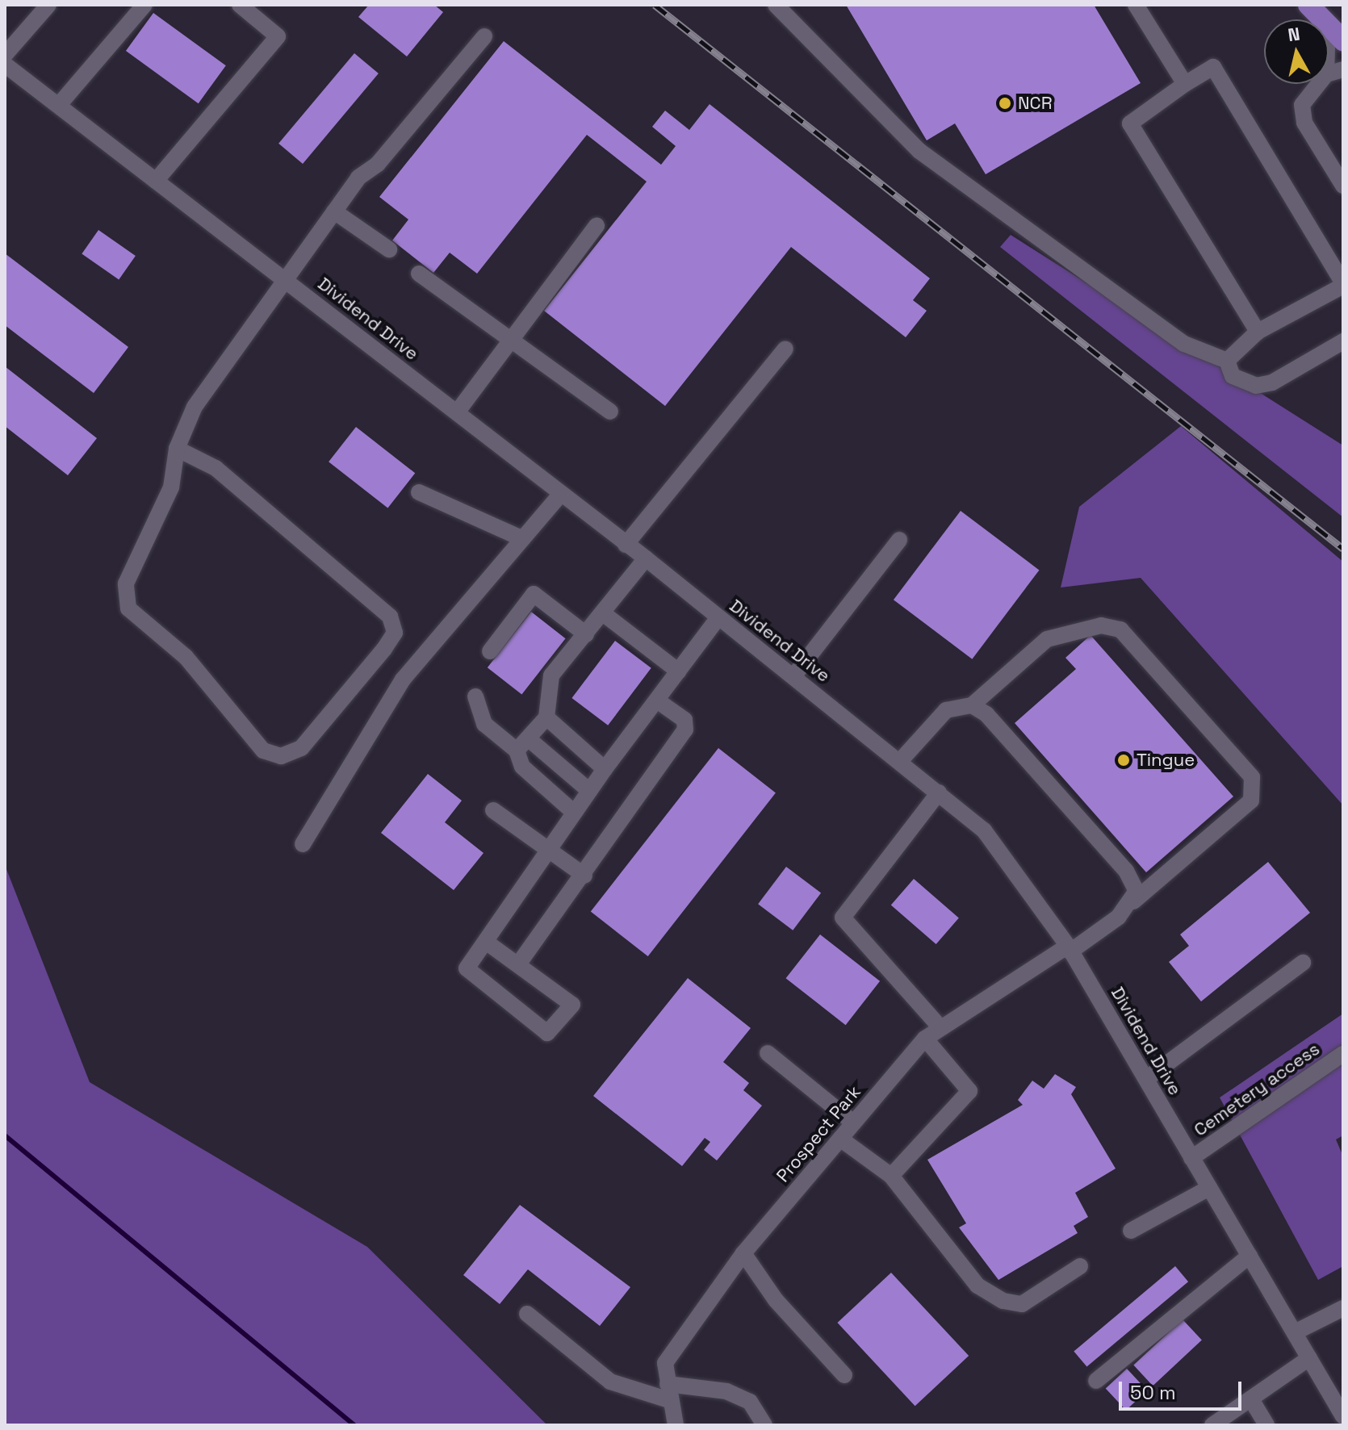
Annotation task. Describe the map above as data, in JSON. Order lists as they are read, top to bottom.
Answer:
{
  "streets": {
    "street": ["Dividend Drive", "Cemetery access", "Prospect Park"]
  },
  "crossings": [
    ["Dividend Drive", "Cemetery access"],
    ["Dividend Drive", "Prospect Park"]
  ],
  "places": ["NCR", "Tingue"],
  "scale_bar": "50 m",
  "north": "top"
}
